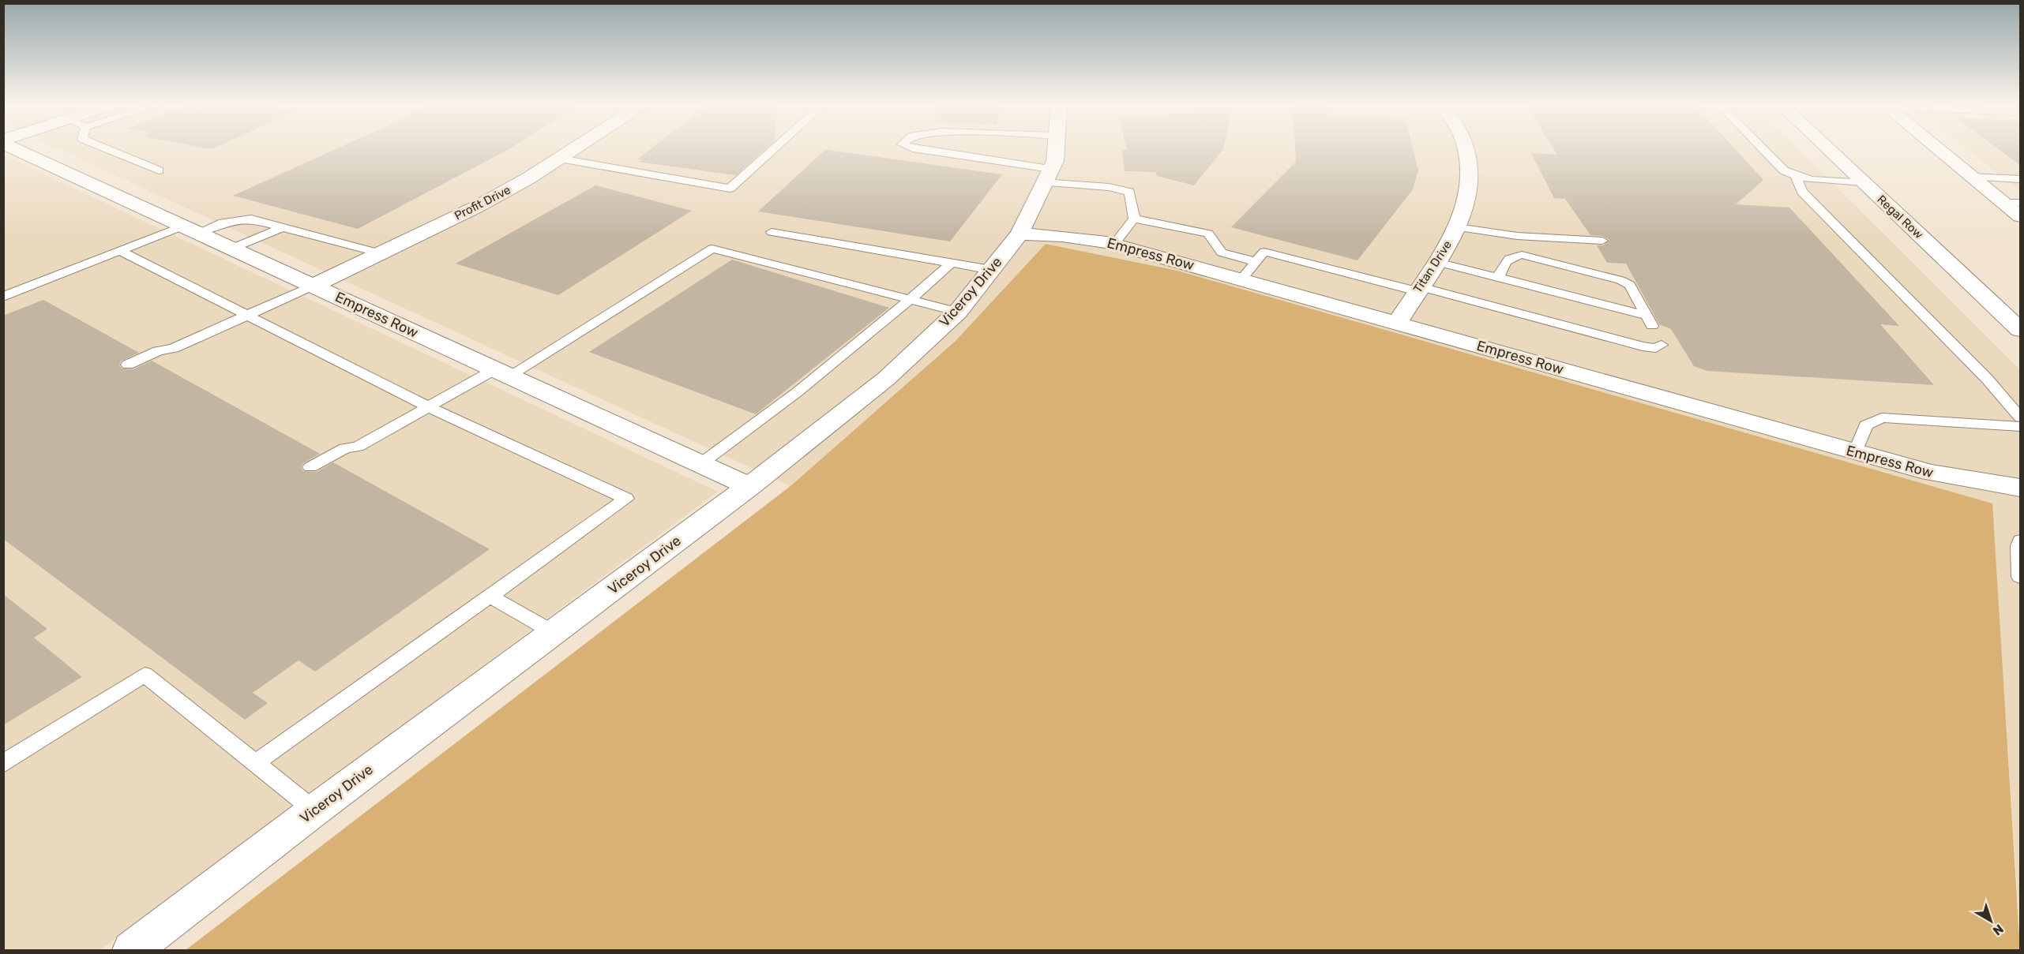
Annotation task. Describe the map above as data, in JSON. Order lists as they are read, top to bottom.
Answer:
{
  "streets": {
    "street": [
      "Profit Drive",
      "Regal Row",
      "Empress Row",
      "Titan Drive",
      "Viceroy Drive"
    ]
  },
  "crossings": [
    ["Profit Drive", "Empress Row"],
    ["Empress Row", "Titan Drive"],
    ["Empress Row", "Viceroy Drive"]
  ],
  "north": "bottom right"
}
